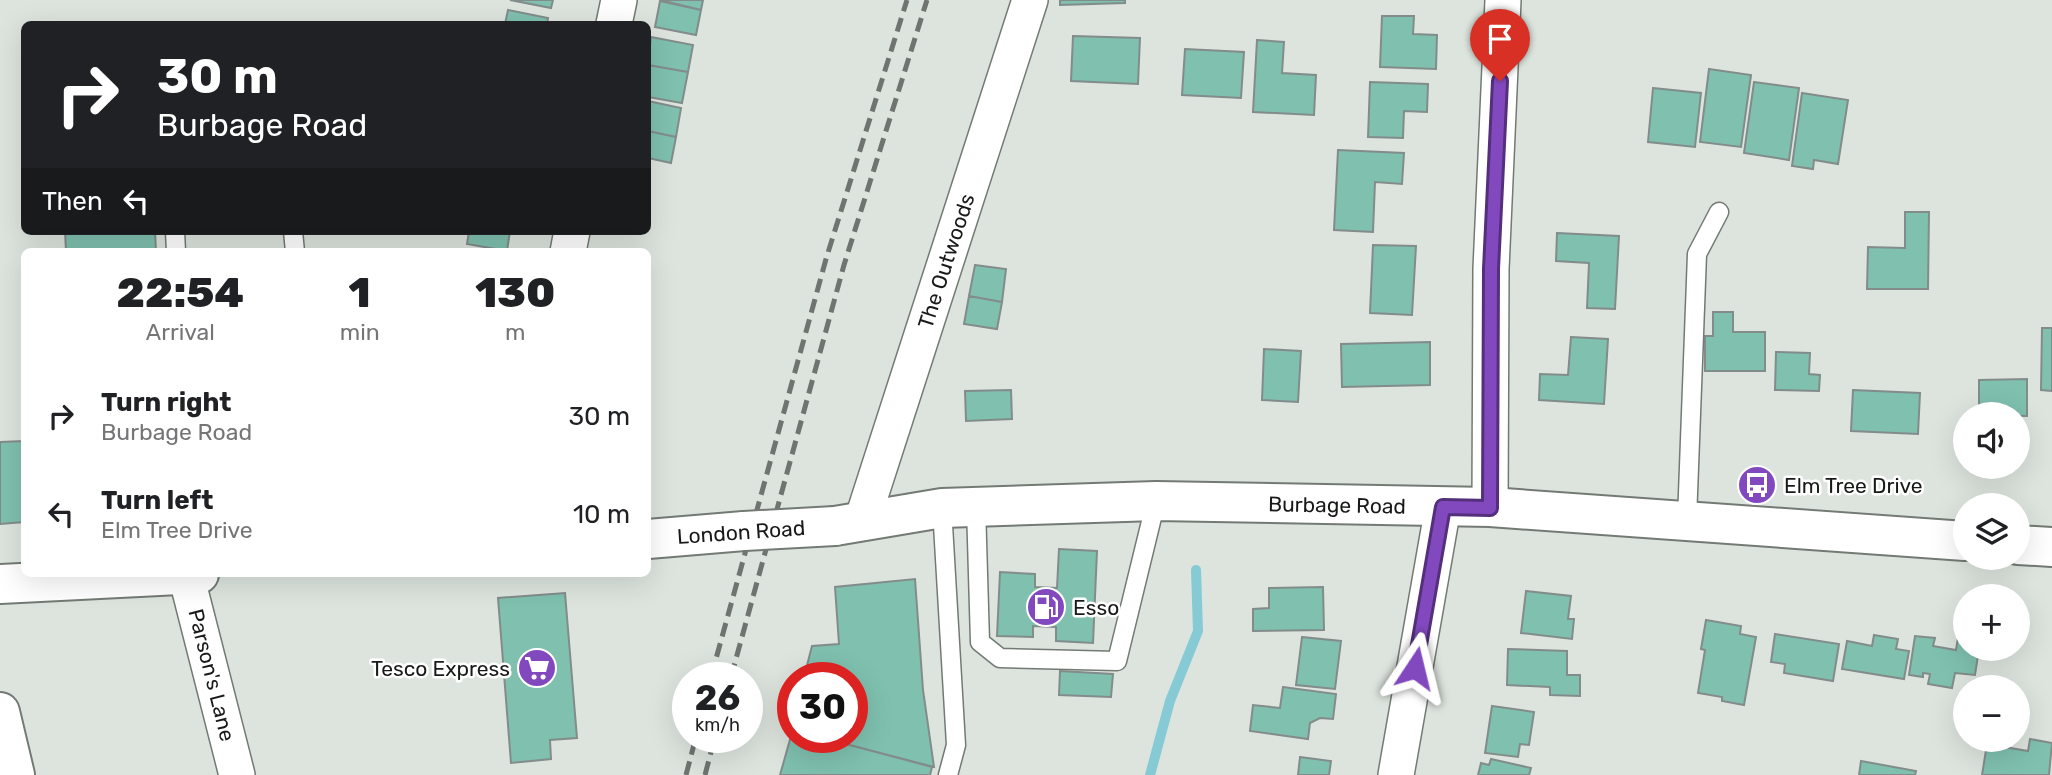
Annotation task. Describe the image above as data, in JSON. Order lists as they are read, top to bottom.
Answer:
{
  "streets": {
    "main road": ["Burbage Road", "London Road"],
    "street": ["The Outwoods", "Parson's Lane"]
  },
  "crossings": [
    ["The Outwoods", "Burbage Road"],
    ["The Outwoods", "London Road"],
    ["Burbage Road", "London Road"]
  ],
  "places": {
    "bus stop": ["Elm Tree Drive"],
    "fuel station": ["Esso"],
    "supermarket": ["Tesco Express"]
  },
  "page": {
    "turn": ["30 m", "Burbage Road"],
    "then": "Then",
    "eta": [
      "22:54",
      "Arrival",
      "1",
      "min",
      "130",
      "m"
    ],
    "list": [
      {
        "name": "Turn right",
        "note": "Burbage Road",
        "value": "30 m"
      },
      {
        "name": "Turn left",
        "note": "Elm Tree Drive",
        "value": "10 m"
      }
    ],
    "map_buttons": ["+", "−"],
    "speed": "26 km/h",
    "limit": "30"
  }
}
